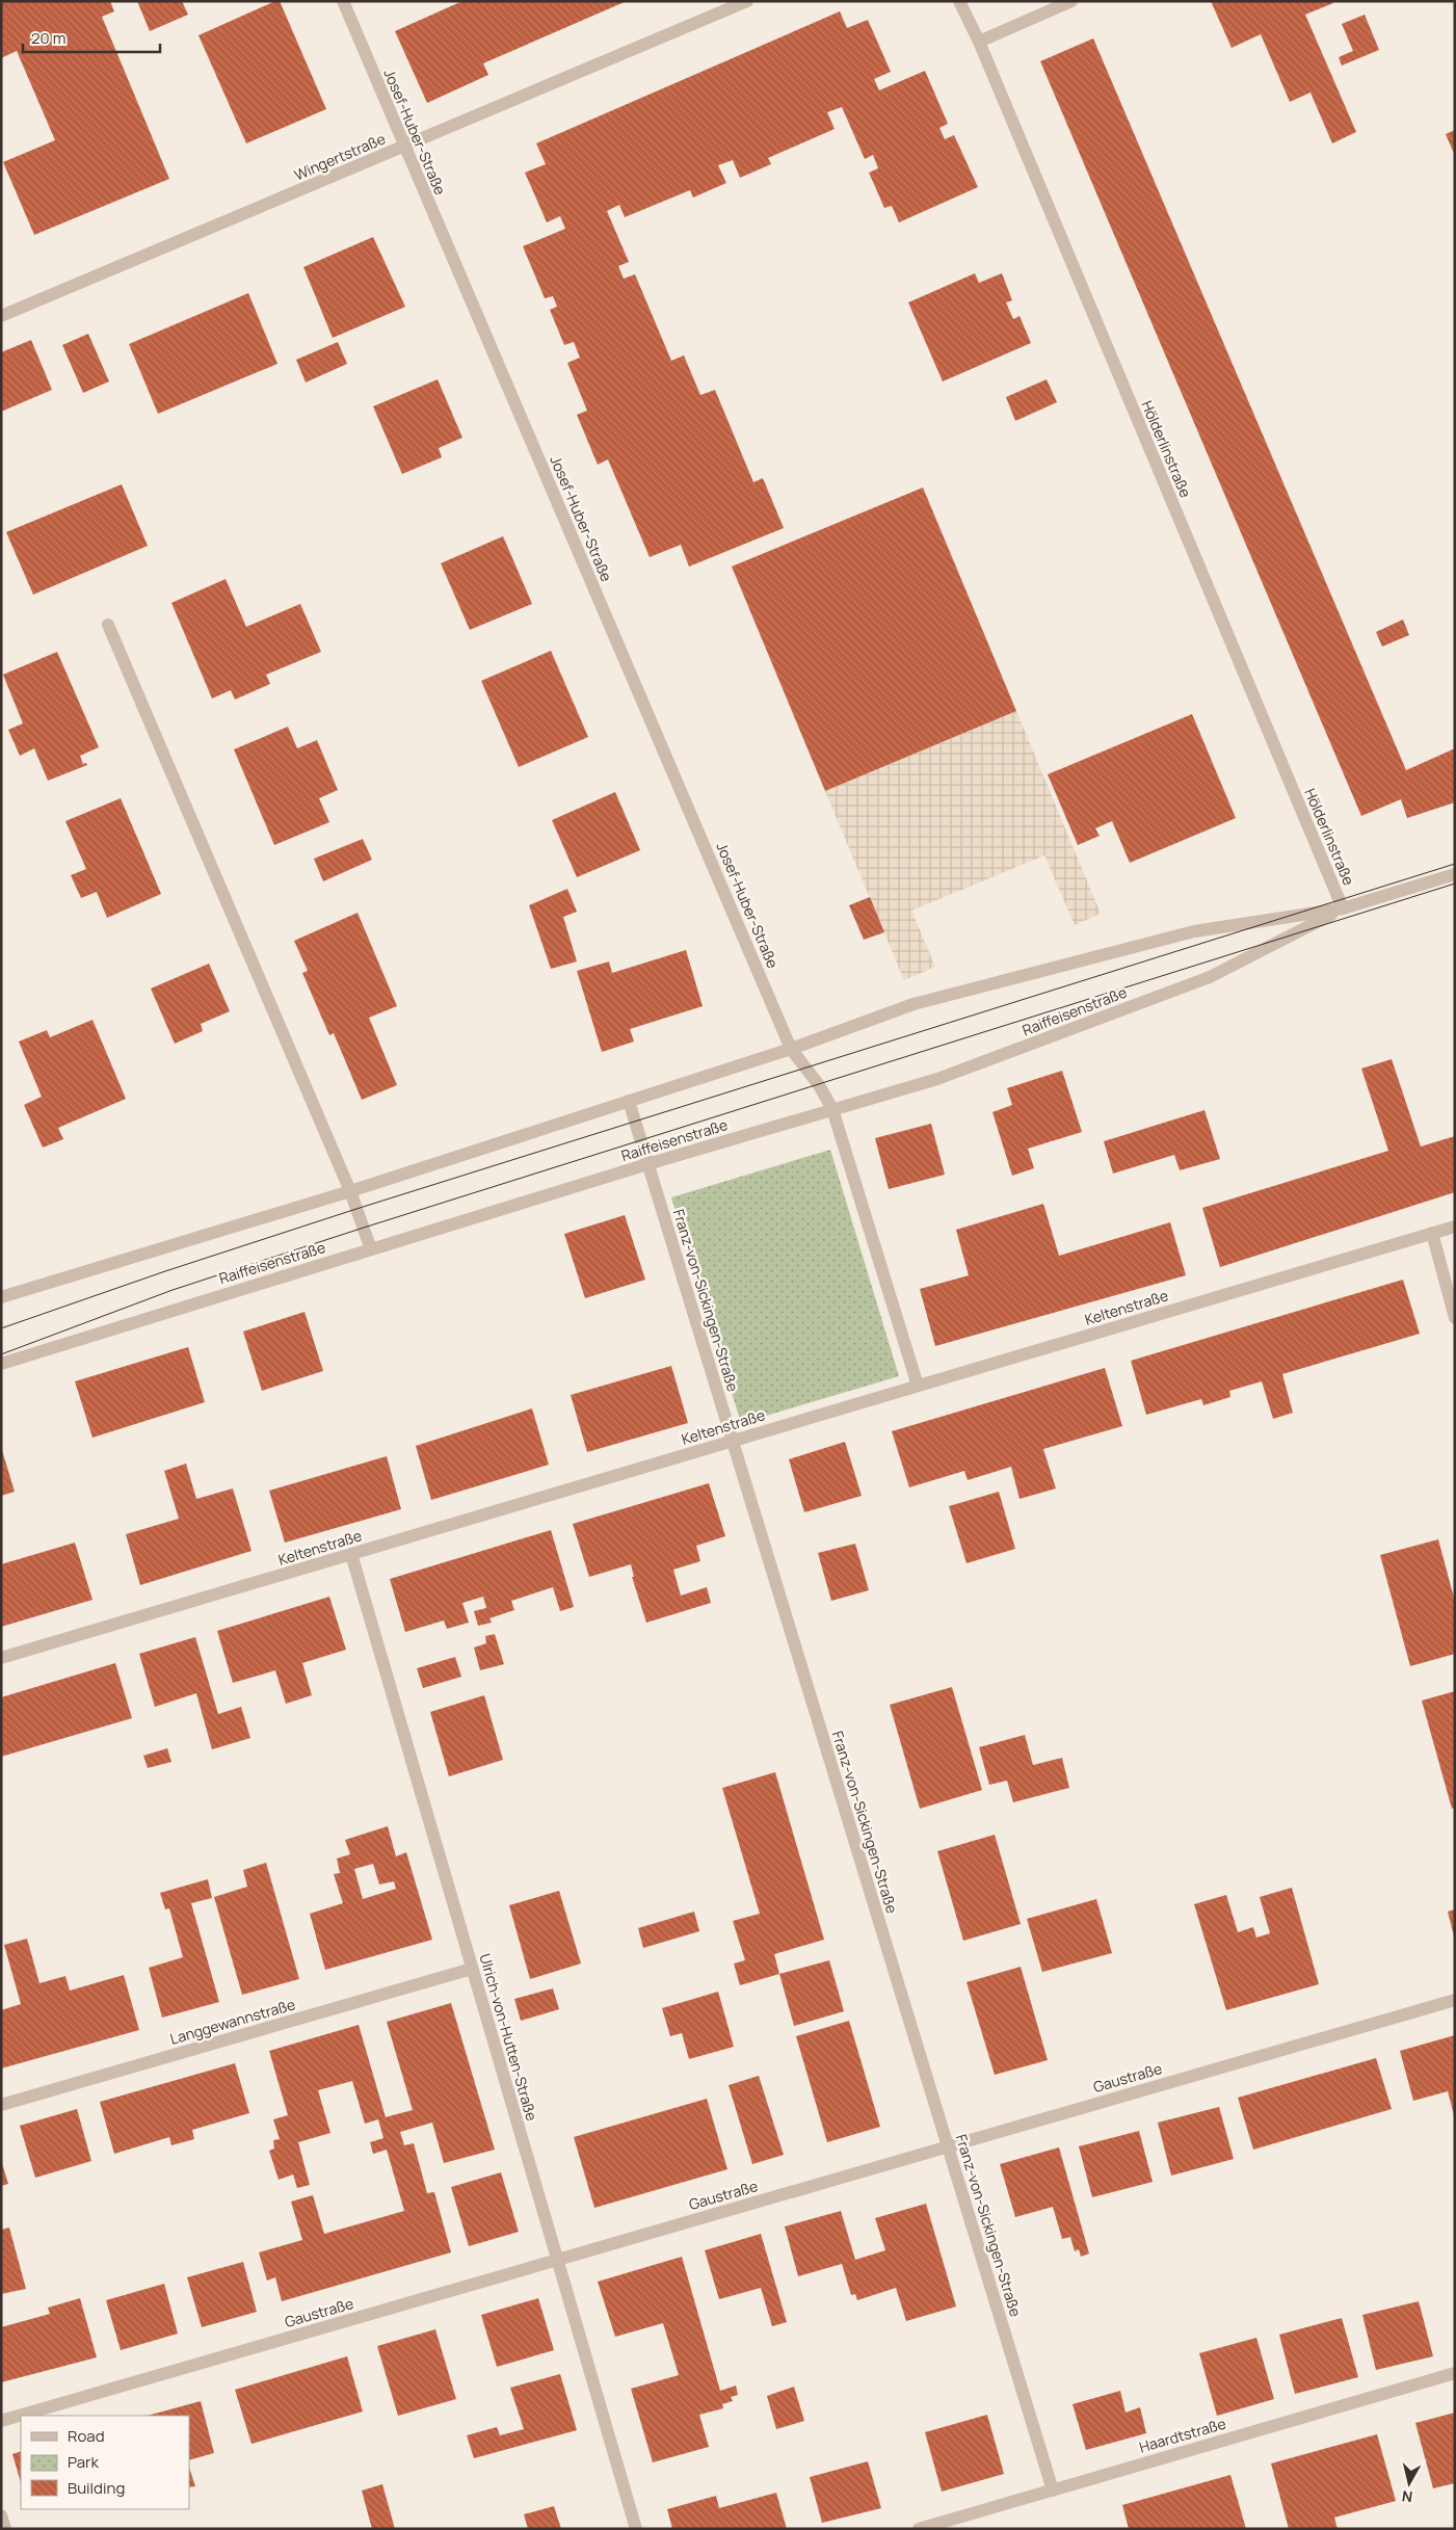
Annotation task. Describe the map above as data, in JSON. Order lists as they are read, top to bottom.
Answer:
{
  "streets": {
    "street": [
      "Josef-Huber-Straße",
      "Wingertstraße",
      "Hölderlinstraße",
      "Raiffeisenstraße",
      "Franz-von-Sickingen-Straße",
      "Keltenstraße",
      "Langgewannstraße",
      "Ulrich-von-Hutten-Straße",
      "Gaustraße",
      "Haardtstraße"
    ]
  },
  "crossings": [
    ["Josef-Huber-Straße", "Wingertstraße"],
    ["Josef-Huber-Straße", "Raiffeisenstraße"],
    ["Josef-Huber-Straße", "Keltenstraße"],
    ["Hölderlinstraße", "Raiffeisenstraße"],
    ["Raiffeisenstraße", "Franz-von-Sickingen-Straße"],
    ["Franz-von-Sickingen-Straße", "Keltenstraße"],
    ["Franz-von-Sickingen-Straße", "Gaustraße"],
    ["Franz-von-Sickingen-Straße", "Haardtstraße"],
    ["Keltenstraße", "Ulrich-von-Hutten-Straße"],
    ["Langgewannstraße", "Ulrich-von-Hutten-Straße"],
    ["Ulrich-von-Hutten-Straße", "Gaustraße"]
  ],
  "legend": ["Road", "Park", "Building"],
  "scale_bar": "20 m",
  "north": "bottom"
}
